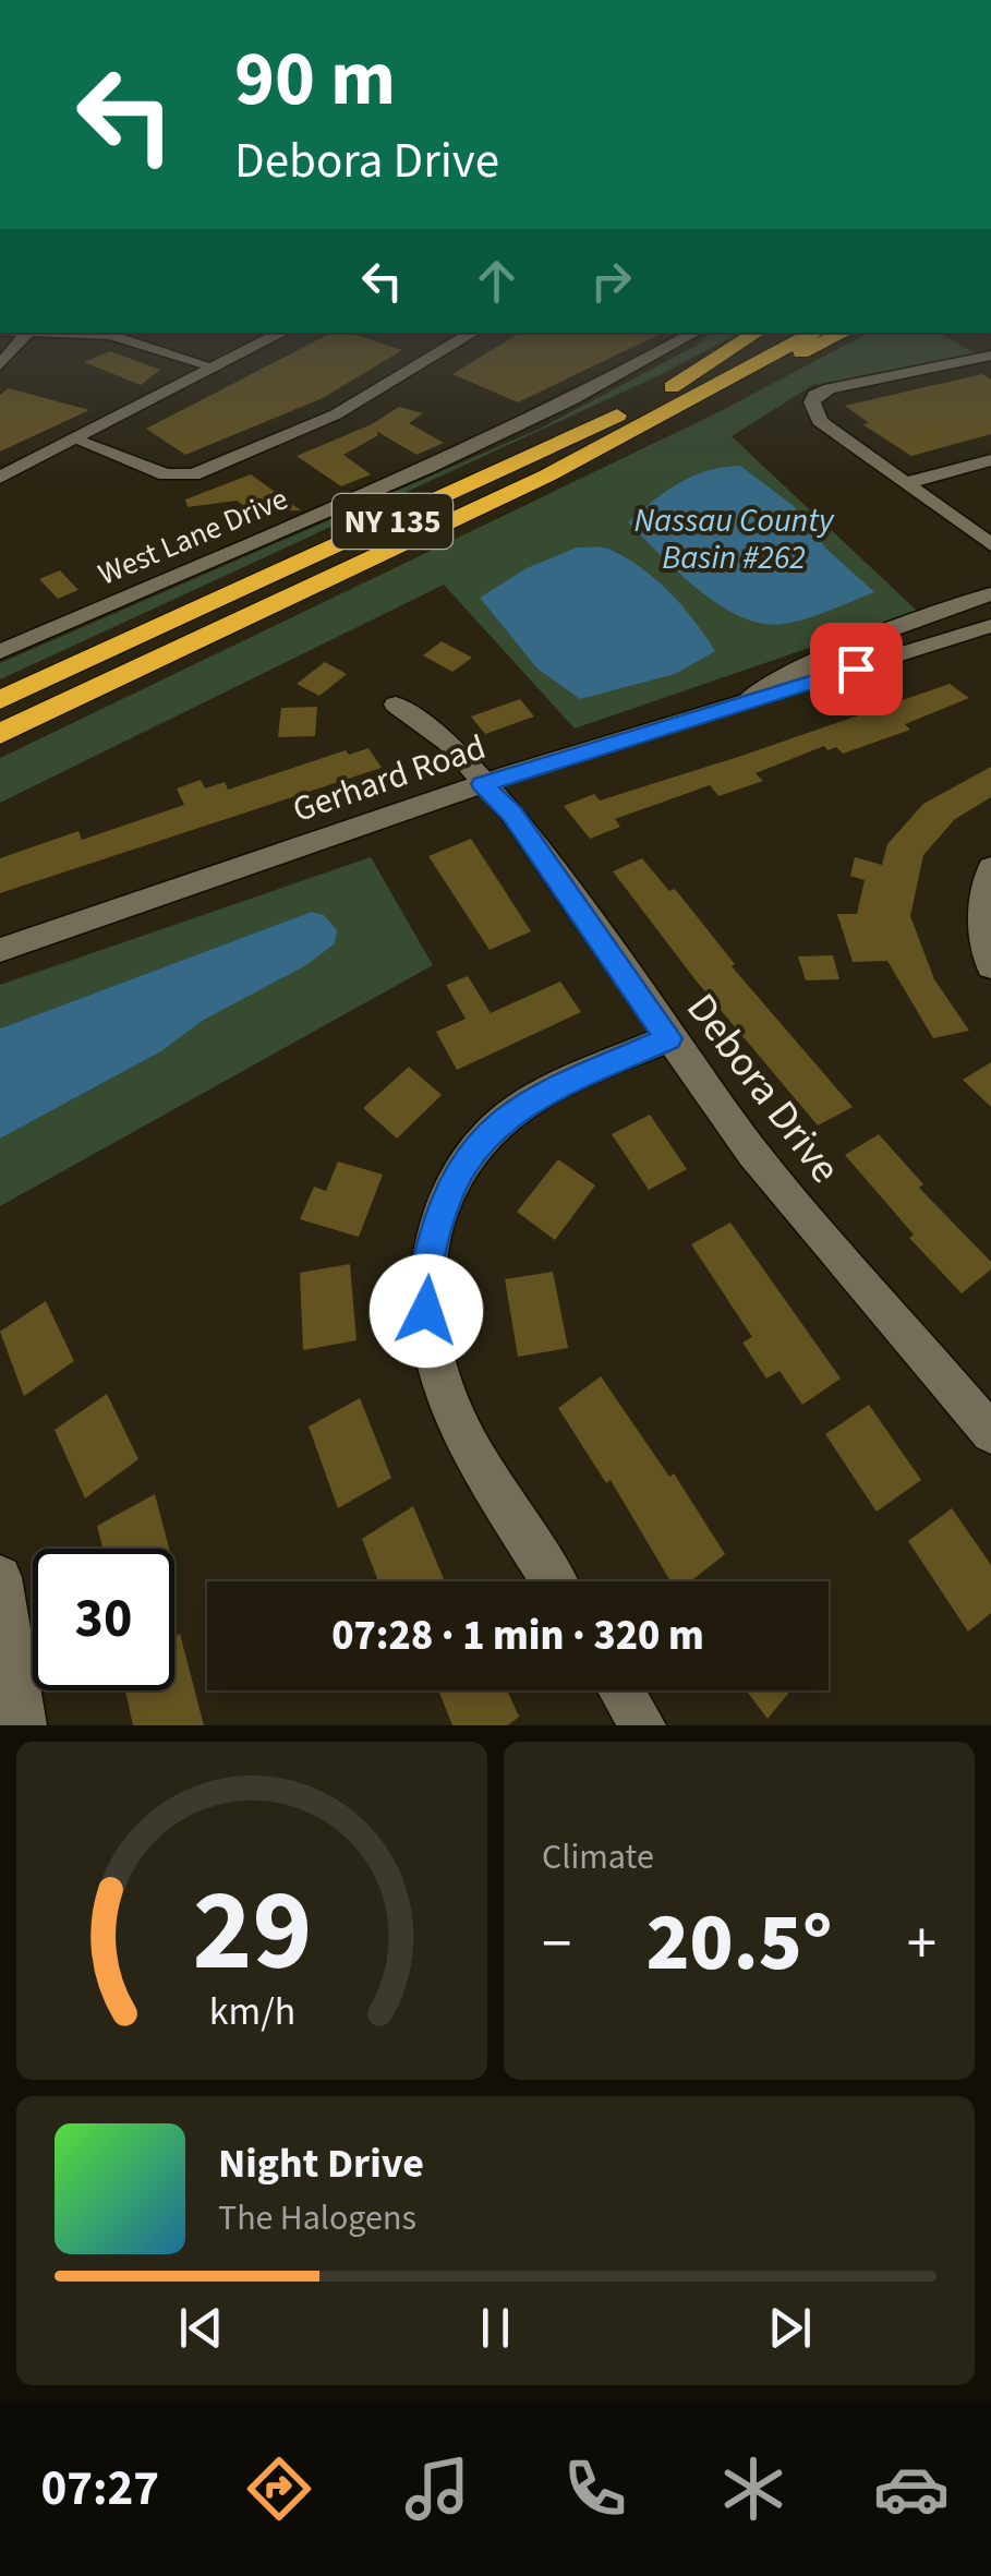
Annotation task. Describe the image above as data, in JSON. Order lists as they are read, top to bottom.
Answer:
{
  "streets": {
    "highway": ["NY 135"],
    "street": ["West Lane Drive", "Gerhard Road", "Debora Drive"]
  },
  "crossings": [
    ["Gerhard Road", "Debora Drive"]
  ],
  "water": ["Nassau County Basin #262"],
  "page": {
    "turn": ["90 m", "Debora Drive"],
    "limit": "30",
    "trip": "07:28 · 1 min · 320 m",
    "tile": "Climate",
    "heat": ["−", "20.5°", "+"],
    "song": ["Night Drive", "The Halogens"],
    "tabs": "07:27",
    "gauge": ["29", "km/h"]
  }
}
